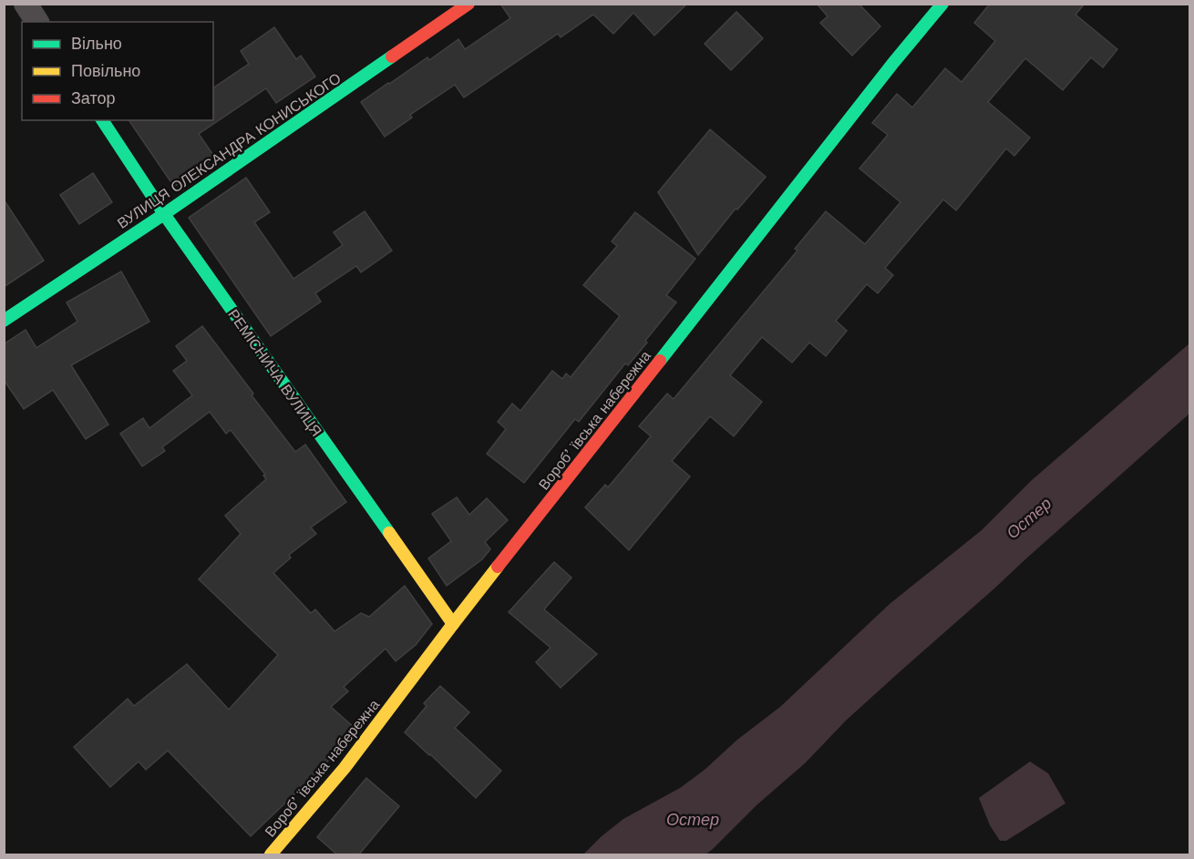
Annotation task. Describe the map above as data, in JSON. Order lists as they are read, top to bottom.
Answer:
{
  "streets": {
    "street": ["ВУЛИЦЯ ОЛЕКСАНДРА КОНИСЬКОГО", "РЕМІСНИЧА ВУЛИЦЯ", "Воробʼївська набережна"]
  },
  "crossings": [
    ["ВУЛИЦЯ ОЛЕКСАНДРА КОНИСЬКОГО", "РЕМІСНИЧА ВУЛИЦЯ"],
    ["РЕМІСНИЧА ВУЛИЦЯ", "Воробʼївська набережна"]
  ],
  "water": ["Остер"],
  "legend": ["Вільно", "Повільно", "Затор"]
}
